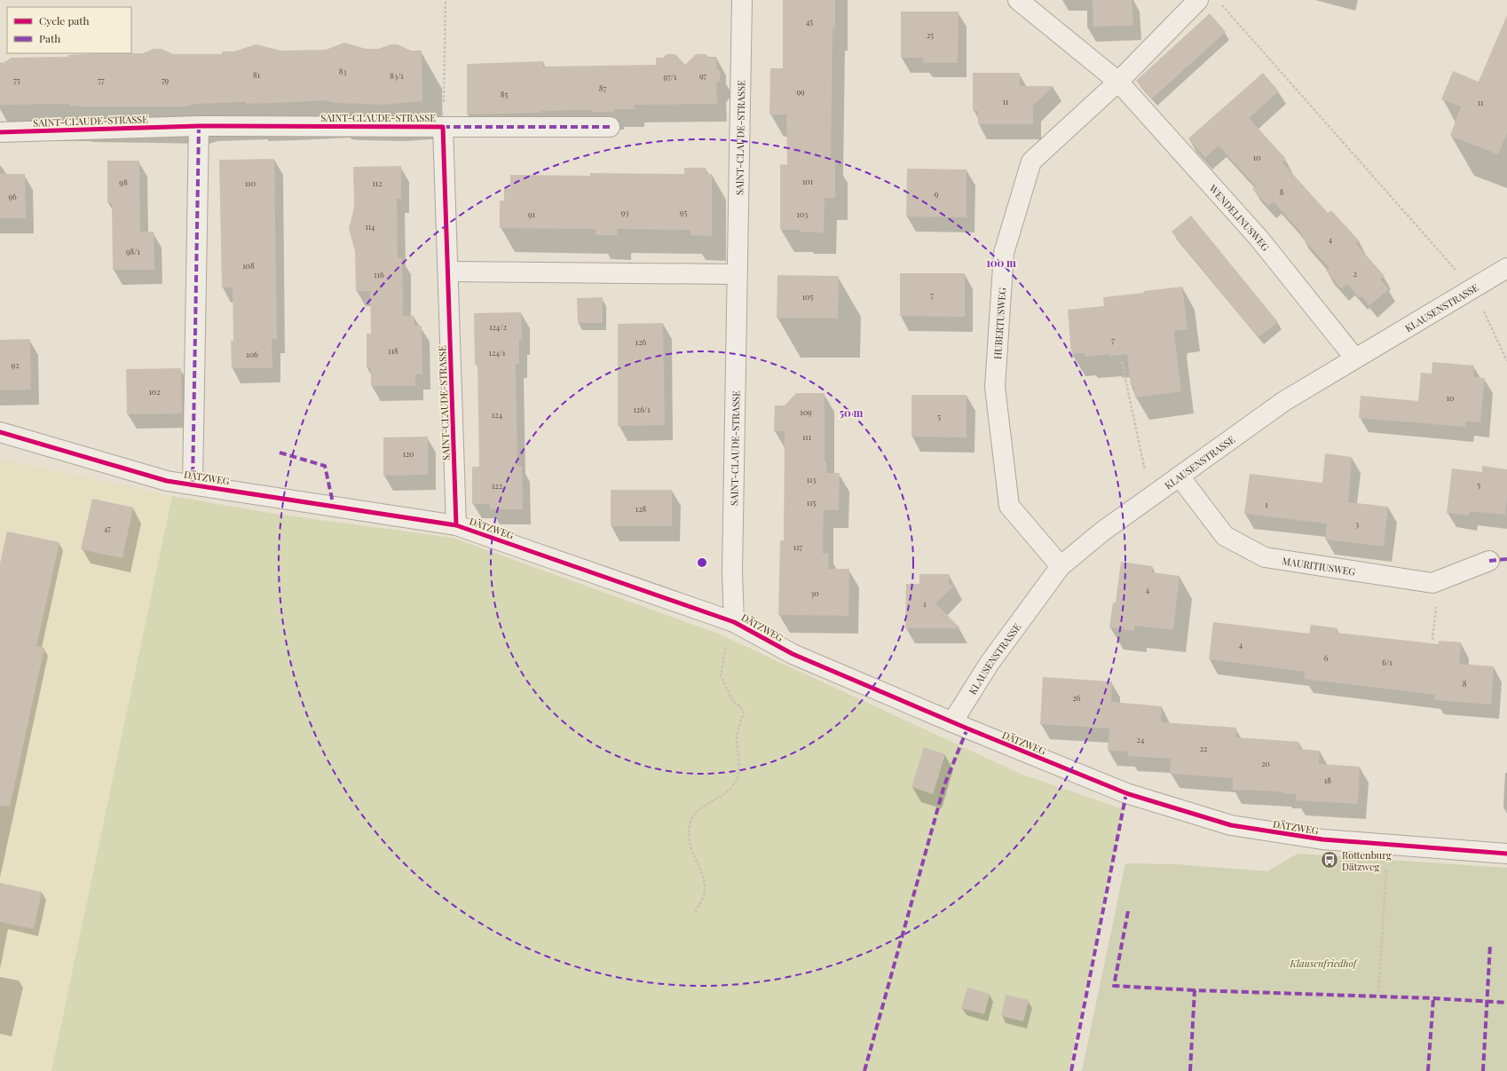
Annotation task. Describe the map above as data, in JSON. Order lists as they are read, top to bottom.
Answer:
{
  "streets": {
    "street": [
      "SAINT-CLAUDE-STRASSE",
      "WENDELINUSWEG",
      "KLAUSENSTRASSE",
      "HUBERTUSWEG",
      "DÄTZWEG",
      "MAURITIUSWEG"
    ]
  },
  "crossings": [
    ["SAINT-CLAUDE-STRASSE", "DÄTZWEG"],
    ["WENDELINUSWEG", "KLAUSENSTRASSE"],
    ["WENDELINUSWEG", "HUBERTUSWEG"],
    ["KLAUSENSTRASSE", "HUBERTUSWEG"],
    ["KLAUSENSTRASSE", "DÄTZWEG"],
    ["KLAUSENSTRASSE", "MAURITIUSWEG"]
  ],
  "parks": ["Klausenfriedhof"],
  "places": {
    "bus stop": ["Rottenburg Dätzweg"]
  },
  "house_numbers": [
    "45",
    "25",
    "83",
    "81",
    "83/1",
    "97",
    "97/1",
    "75",
    "77",
    "79",
    "87",
    "99",
    "85",
    "11",
    "11",
    "10",
    "101",
    "98",
    "110",
    "112",
    "8",
    "9",
    "96",
    "93",
    "95",
    "91",
    "103",
    "114",
    "4",
    "98/1",
    "108",
    "2",
    "116",
    "7",
    "105",
    "124/2",
    "7",
    "126",
    "118",
    "124/1",
    "106",
    "92",
    "102",
    "10",
    "126/1",
    "109",
    "124",
    "5",
    "111",
    "120",
    "113",
    "5",
    "122",
    "115",
    "1",
    "128",
    "3",
    "47",
    "117",
    "4",
    "30",
    "1",
    "4",
    "6",
    "6/1",
    "8",
    "26",
    "24",
    "22",
    "20",
    "18"
  ],
  "legend": ["Cycle path", "Path"],
  "rings": ["100 m", "50 m"]
}
